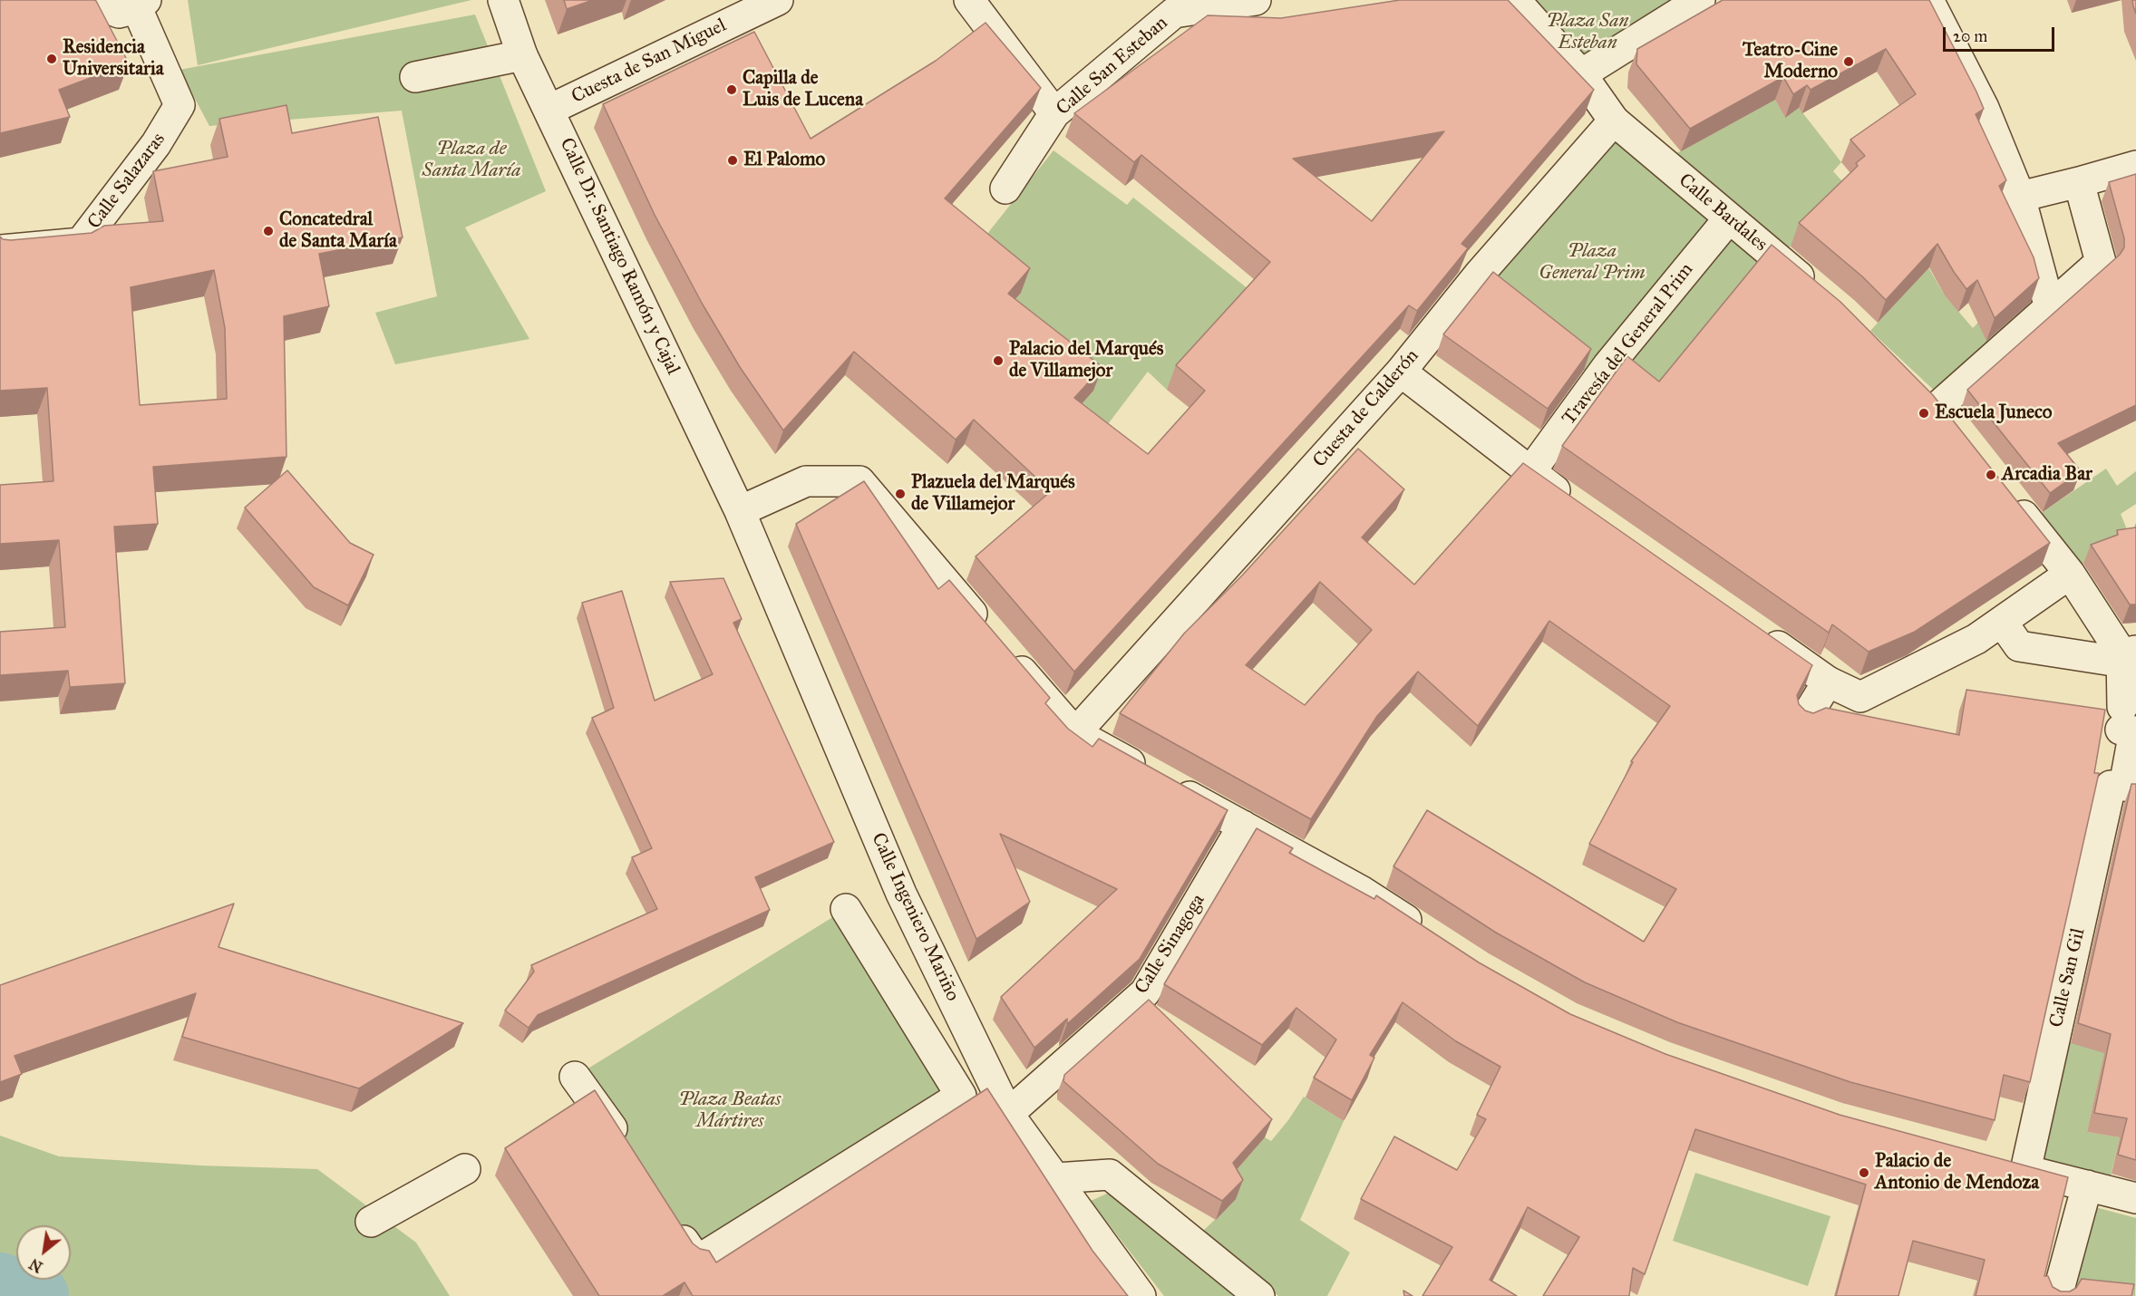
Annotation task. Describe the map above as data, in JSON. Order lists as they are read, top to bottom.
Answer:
{
  "streets": {
    "street": [
      "Cuesta de San Miguel",
      "Calle San Esteban",
      "Calle Salazaras",
      "Calle Bardales",
      "Calle Dr. Santiago Ramón y Cajal",
      "Travesía del General Prim",
      "Cuesta de Calderón",
      "Calle Ingeniero Mariño",
      "Calle Sinagoga",
      "Calle San Gil"
    ]
  },
  "crossings": [
    ["Cuesta de San Miguel", "Calle Dr. Santiago Ramón y Cajal"],
    ["Calle Bardales", "Travesía del General Prim"],
    ["Calle Bardales", "Cuesta de Calderón"],
    ["Calle Dr. Santiago Ramón y Cajal", "Calle Ingeniero Mariño"],
    ["Calle Ingeniero Mariño", "Calle Sinagoga"]
  ],
  "parks": [
    "Plaza San Esteban",
    "Plaza de Santa María",
    "Plaza General Prim",
    "Plaza Beatas Mártires"
  ],
  "places": [
    "Residencia Universitaria",
    "Teatro-Cine Moderno",
    "Capilla de Luis de Lucena",
    "El Palomo",
    "Concatedral de Santa María",
    "Palacio del Marqués de Villamejor",
    "Escuela Juneco",
    "Arcadia Bar",
    "Plazuela del Marqués de Villamejor",
    "Palacio de Antonio de Mendoza"
  ],
  "scale_bar": "20 m",
  "north": "bottom left"
}
